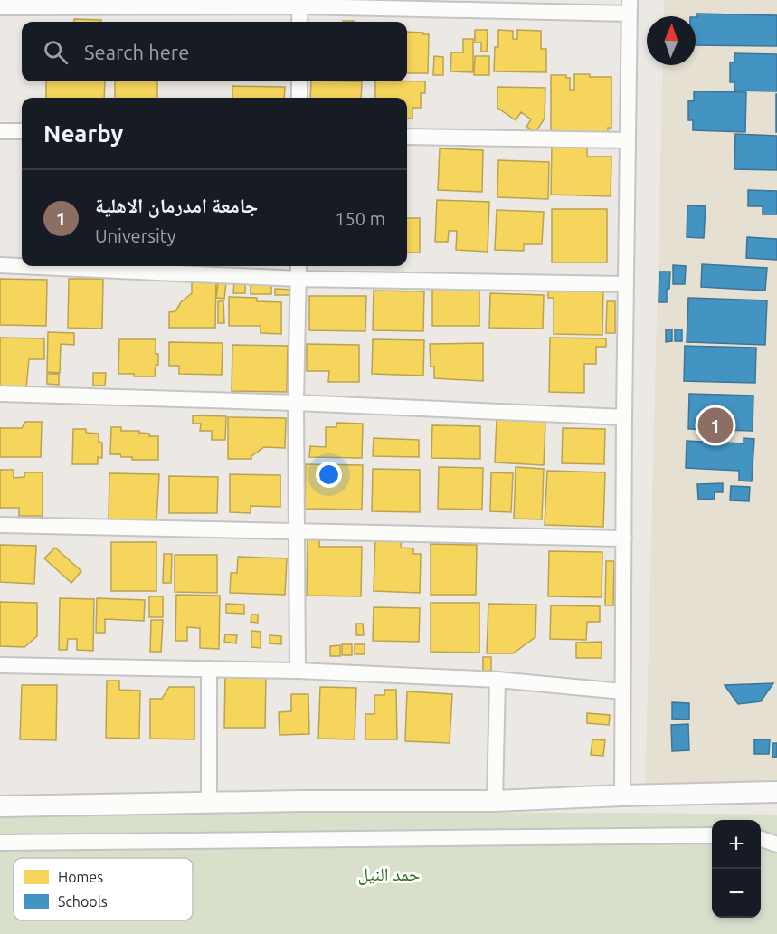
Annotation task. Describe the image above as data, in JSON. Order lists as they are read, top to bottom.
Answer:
{
  "parks": ["حمد النيل"],
  "legend": ["Homes", "Schools"],
  "north": "top",
  "page": {
    "search": "Search here",
    "heading": "Nearby",
    "list": [
      {
        "mark": "1",
        "name": "جامعة امدرمان الاهلية",
        "note": "University",
        "value": "150 m"
      }
    ],
    "pins": "1",
    "map_buttons": ["+", "−"]
  }
}
